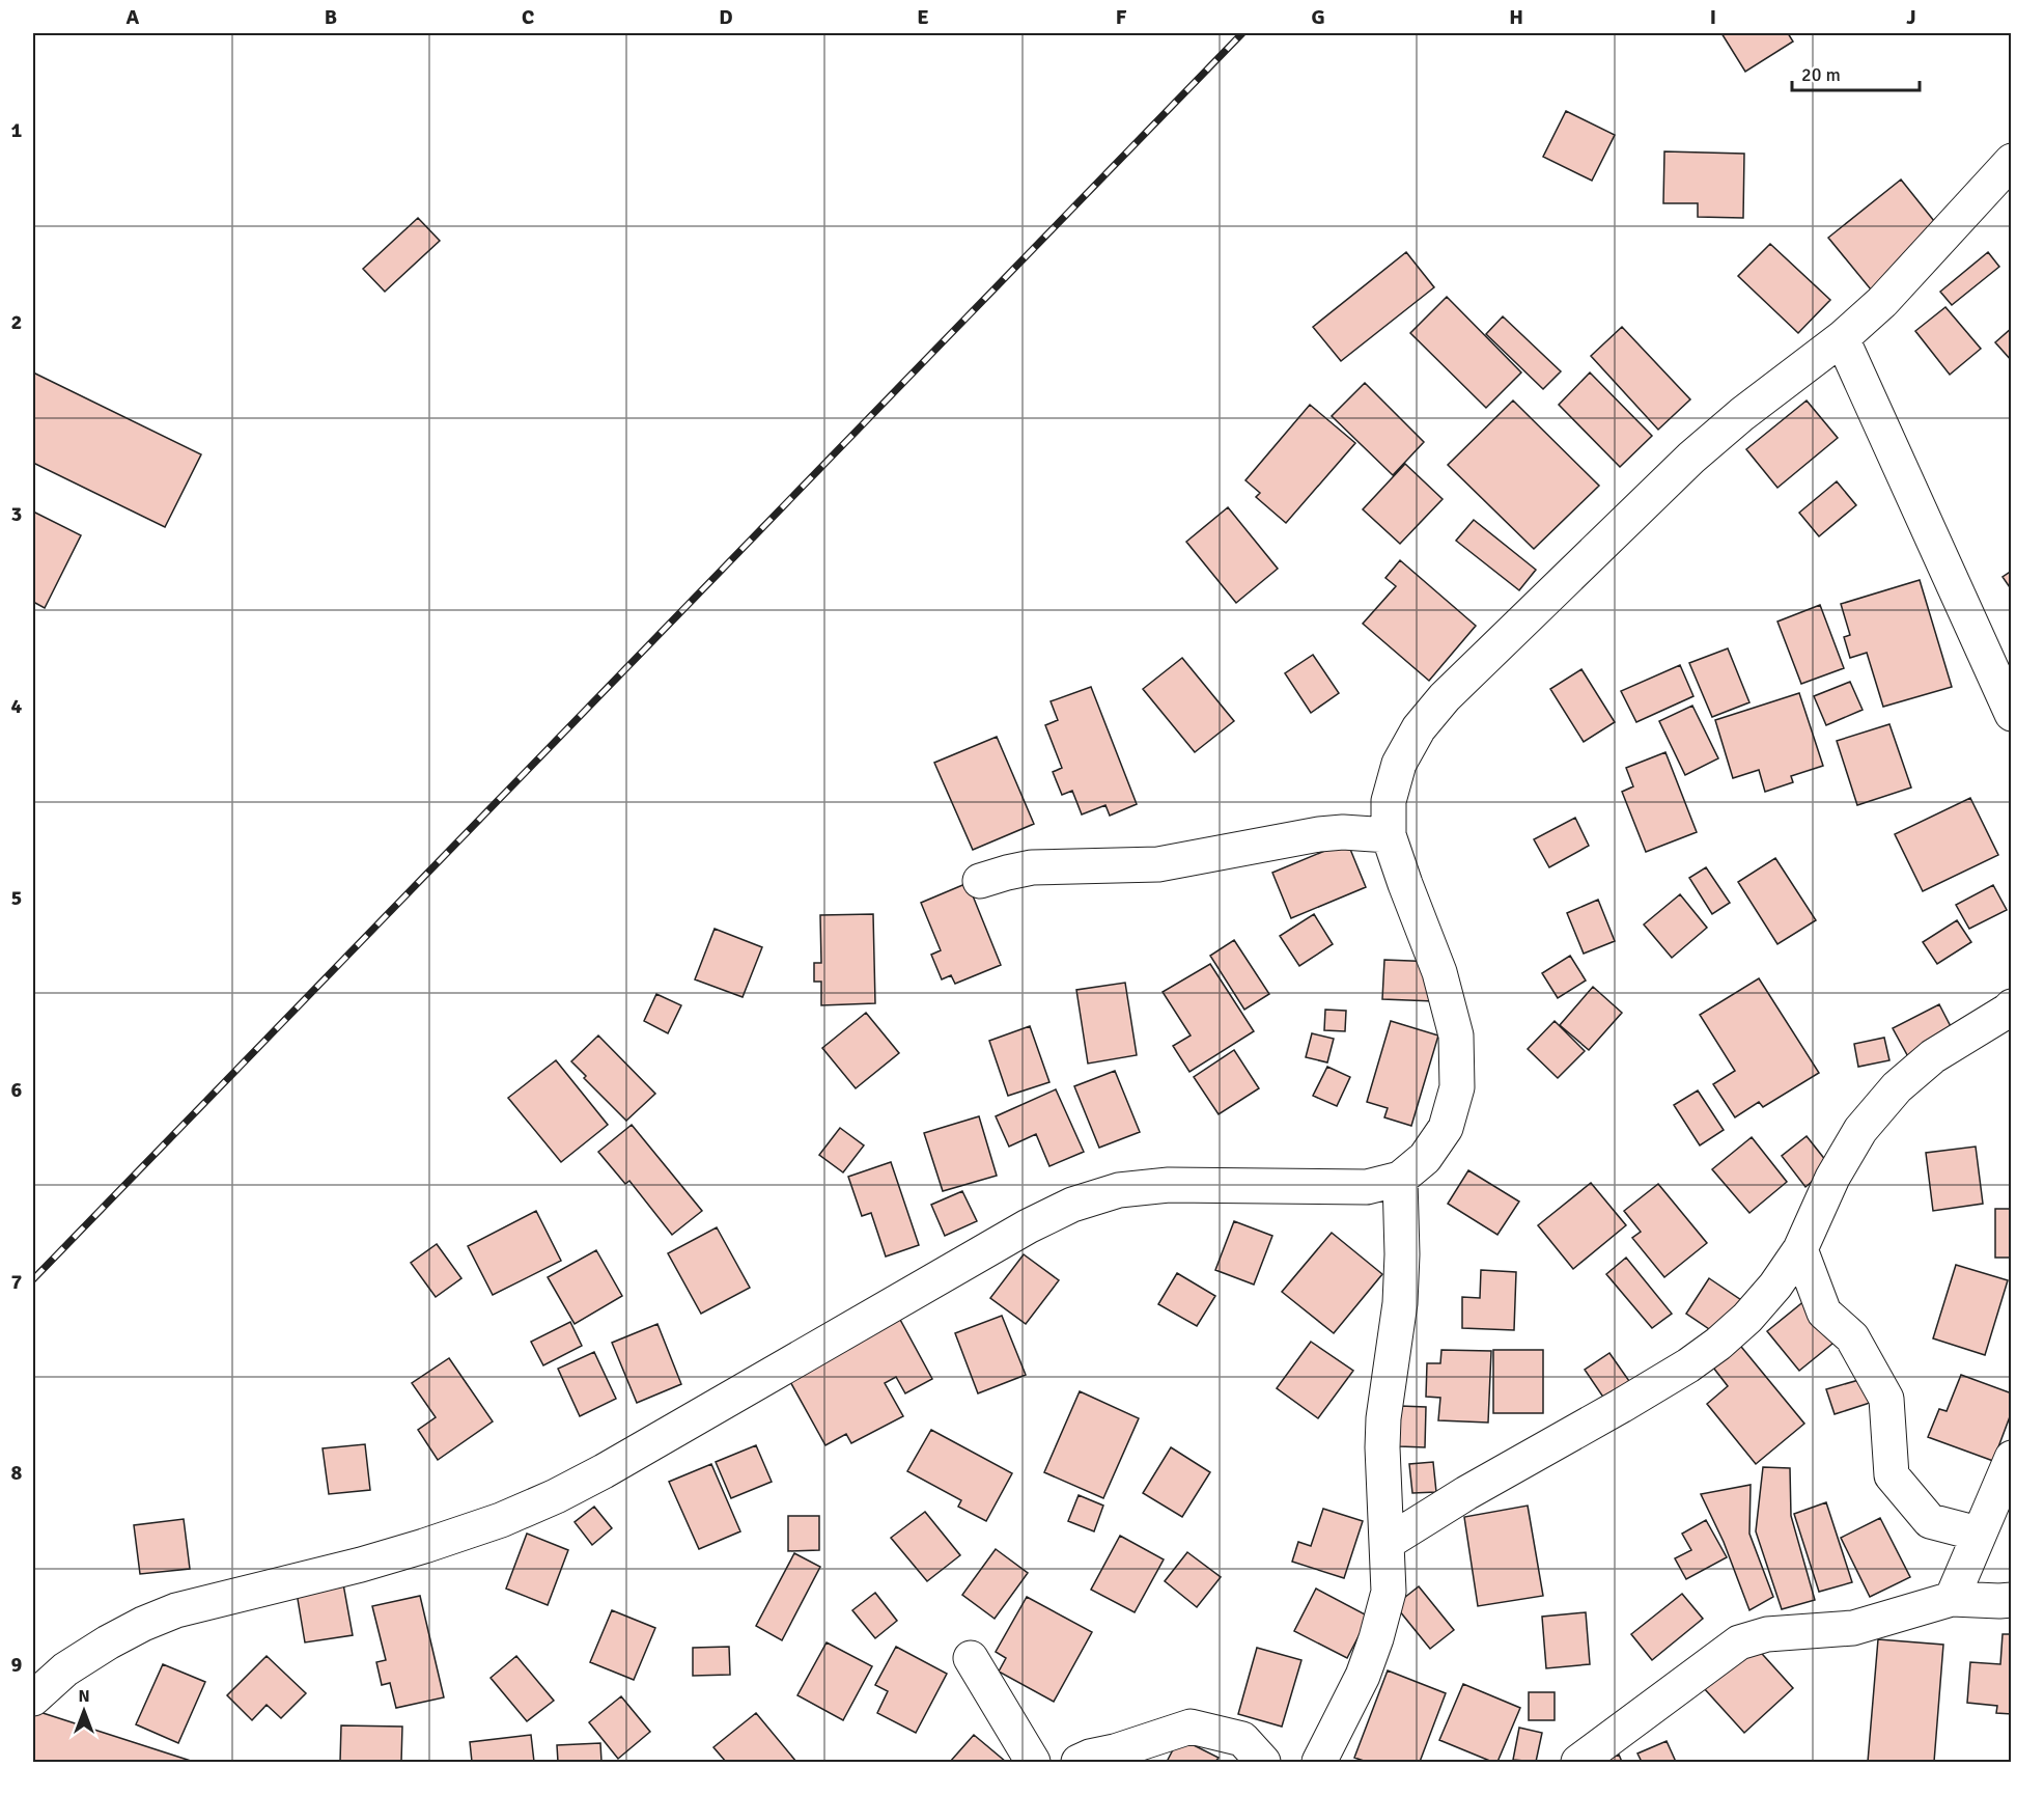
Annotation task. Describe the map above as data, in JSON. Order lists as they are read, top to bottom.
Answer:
{
  "scale_bar": "20 m",
  "north": "top",
  "grid": {
    "columns": [
      "A",
      "B",
      "C",
      "D",
      "E",
      "F",
      "G",
      "H",
      "I",
      "J"
    ],
    "rows": [
      "1",
      "2",
      "3",
      "4",
      "5",
      "6",
      "7",
      "8",
      "9"
    ]
  }
}
